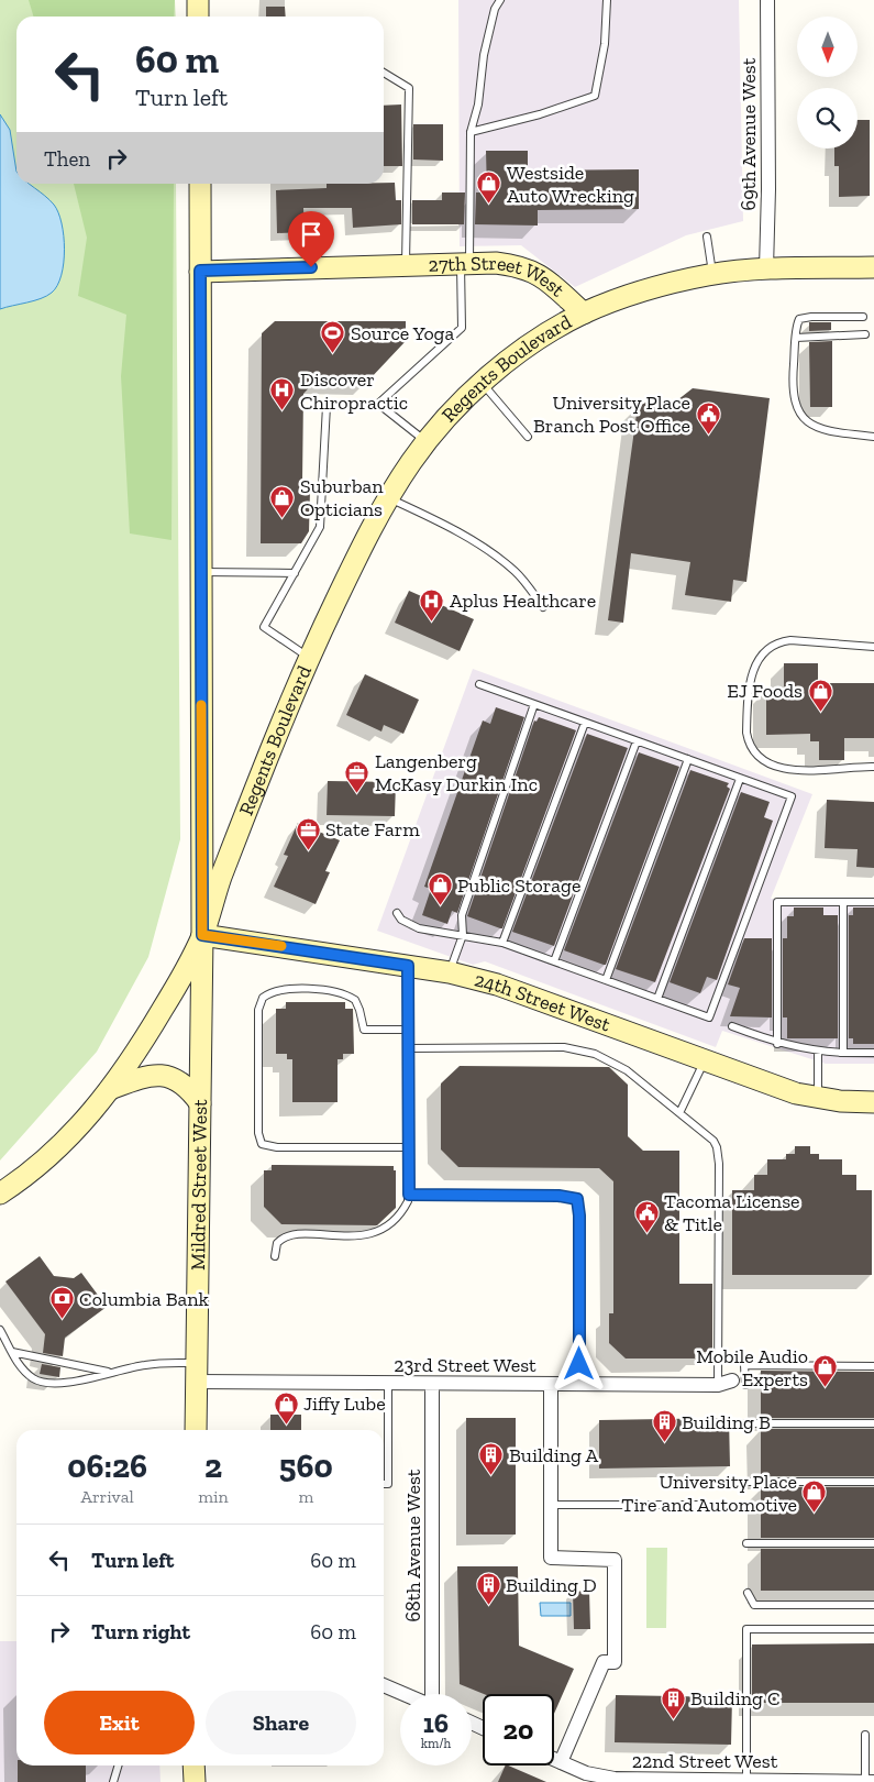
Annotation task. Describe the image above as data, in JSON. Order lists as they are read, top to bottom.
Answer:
{
  "streets": {
    "main road": [
      "27th Street West",
      "Regents Boulevard",
      "24th Street West",
      "Mildred Street West"
    ],
    "street": [
      "69th Avenue West",
      "23rd Street West",
      "68th Avenue West",
      "22nd Street West"
    ]
  },
  "crossings": [
    ["69th Avenue West", "27th Street West"],
    ["27th Street West", "Regents Boulevard"],
    ["Regents Boulevard", "24th Street West"],
    ["Regents Boulevard", "Mildred Street West"],
    ["24th Street West", "Mildred Street West"],
    ["Mildred Street West", "23rd Street West"],
    ["23rd Street West", "68th Avenue West"]
  ],
  "places": {
    "shop": [
      "Westside Auto Wrecking",
      "Suburban Opticians",
      "EJ Foods",
      "Public Storage",
      "Mobile Audio Experts",
      "Jiffy Lube",
      "University Place Tire and Automotive"
    ],
    "sports": ["Source Yoga"],
    "hospital": ["Discover Chiropractic", "Aplus Healthcare"],
    "public building": ["University Place Branch Post Office", "Tacoma License & Title"],
    "office": ["Langenberg McKasy Durkin Inc", "State Farm"],
    "bank": ["Columbia Bank"],
    "building": [
      "Building B",
      "Building A",
      "Building D",
      "Building C"
    ]
  },
  "north": "bottom",
  "page": {
    "turn": ["60 m", "Turn left"],
    "then": "Then",
    "eta": [
      "06:26",
      "Arrival",
      "2",
      "min",
      "560",
      "m"
    ],
    "list": [
      {
        "name": "Turn left",
        "value": "60 m"
      },
      {
        "name": "Turn right",
        "value": "60 m"
      }
    ],
    "buttons": ["Exit", "Share"],
    "speed": "16 km/h",
    "limit": "20"
  }
}
